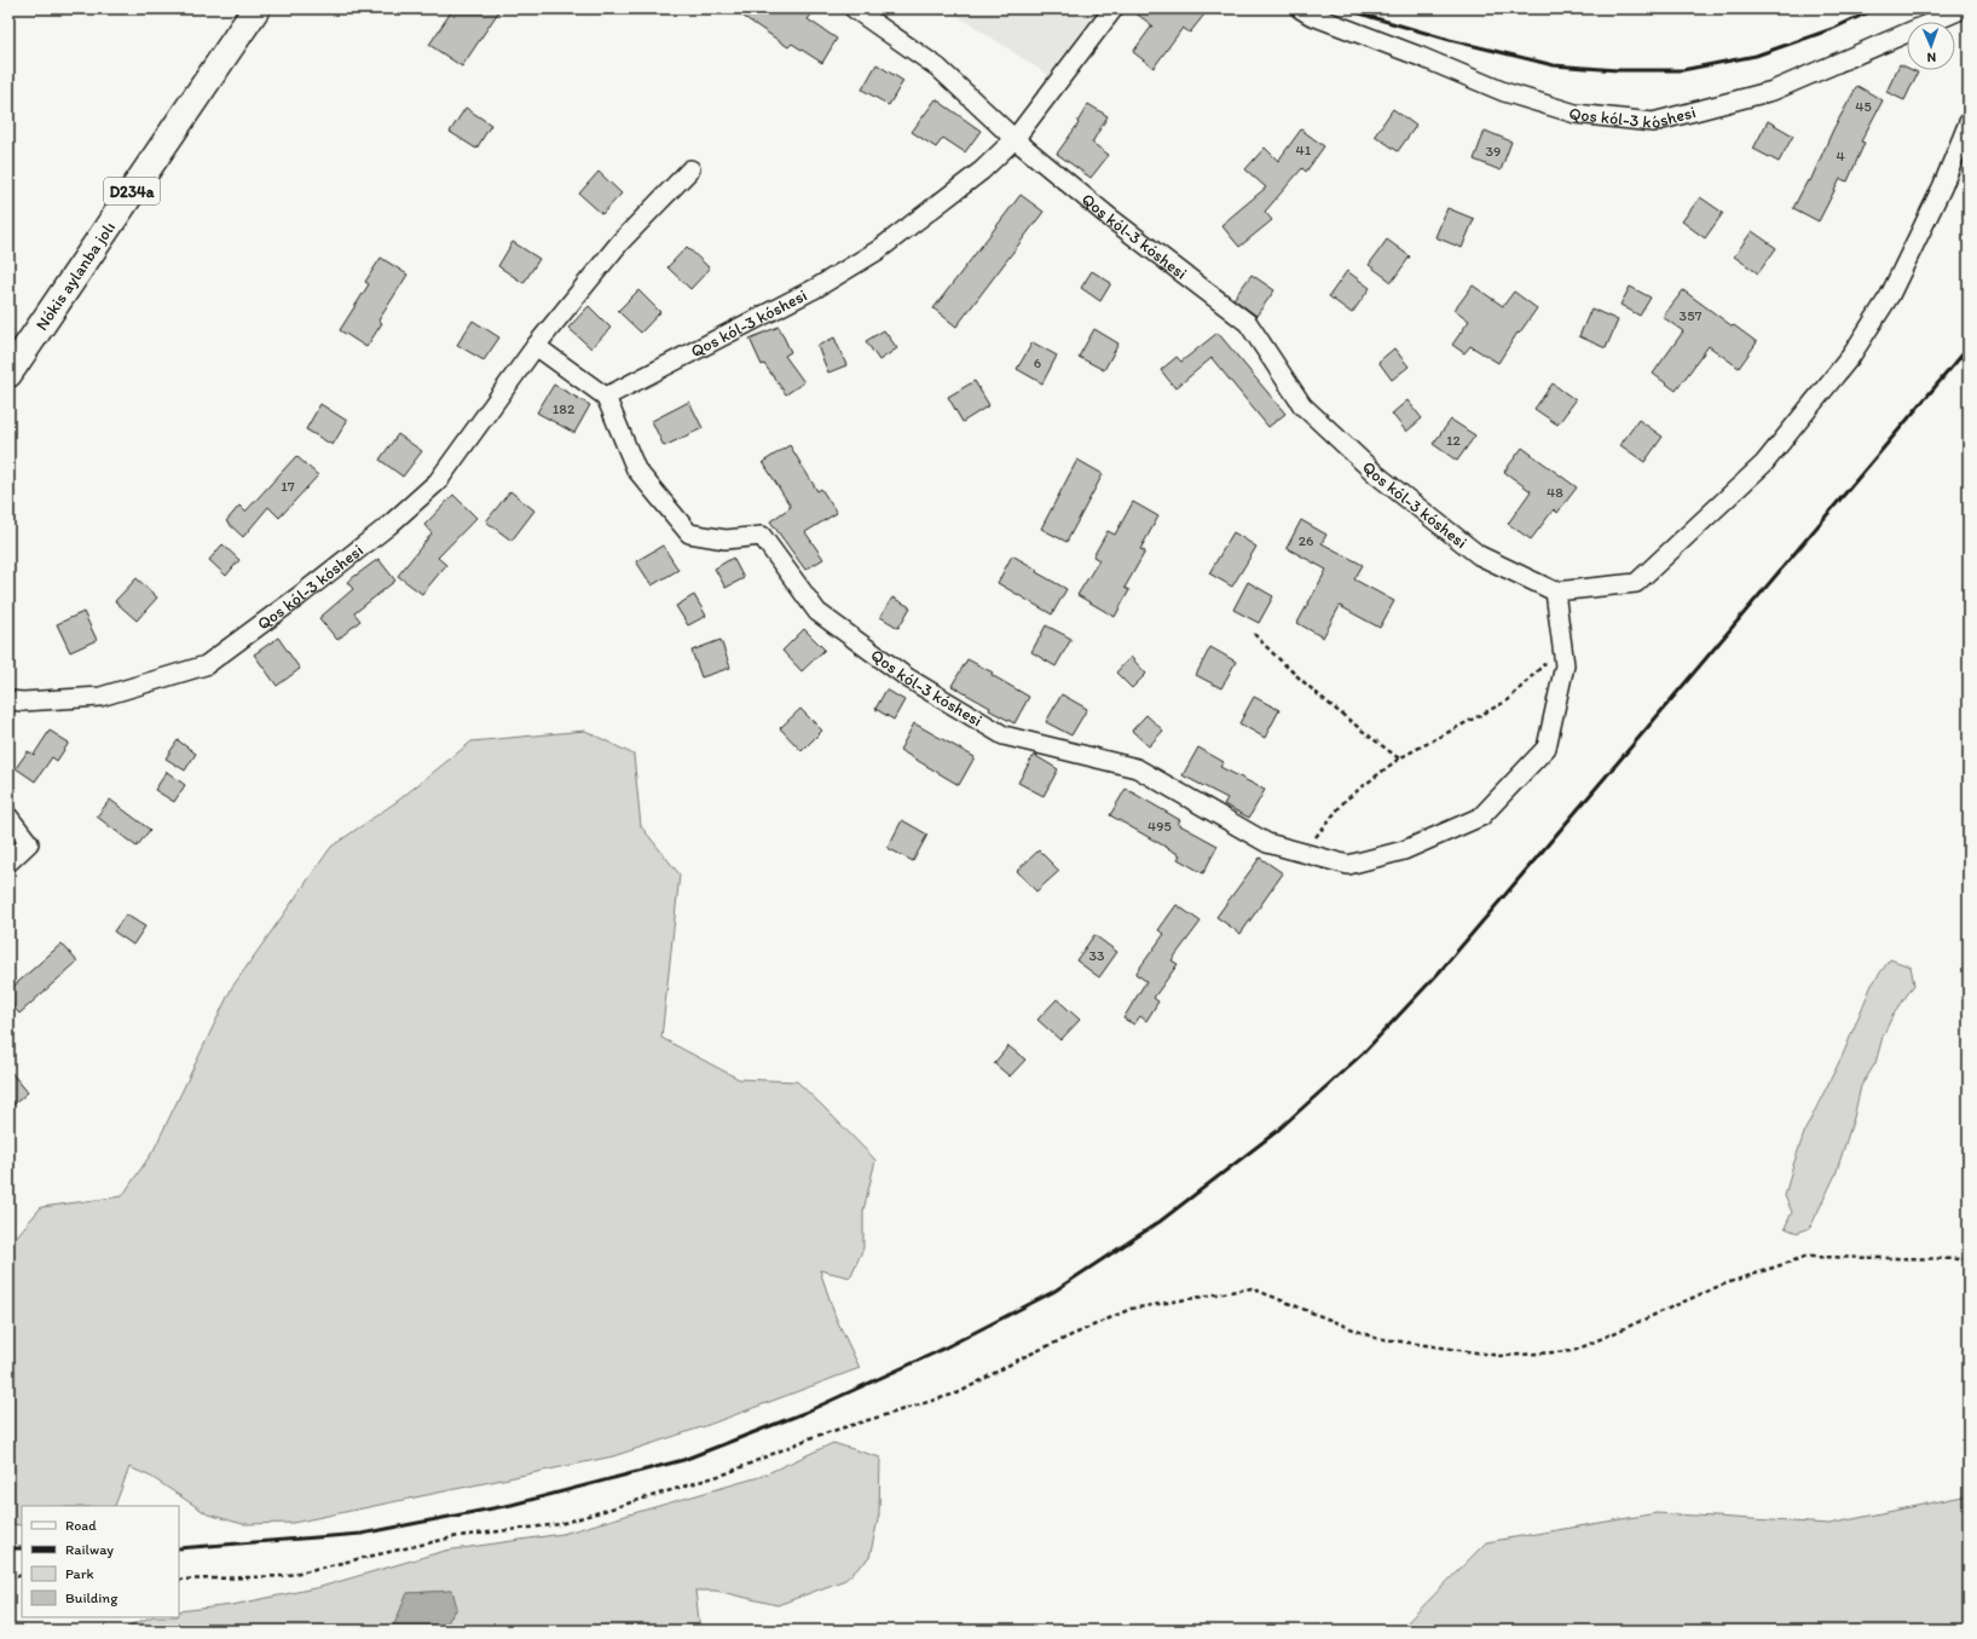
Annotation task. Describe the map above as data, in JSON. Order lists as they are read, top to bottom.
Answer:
{
  "streets": {
    "main road": ["D234a", "Nókis aylanba jolı"],
    "street": ["Qos kól-3 kóshesi"]
  },
  "house_numbers": [
    "45",
    "41",
    "39",
    "4",
    "357",
    "6",
    "182",
    "12",
    "17",
    "48",
    "26",
    "495",
    "33"
  ],
  "legend": [
    "Road",
    "Railway",
    "Park",
    "Building"
  ],
  "north": "bottom"
}
